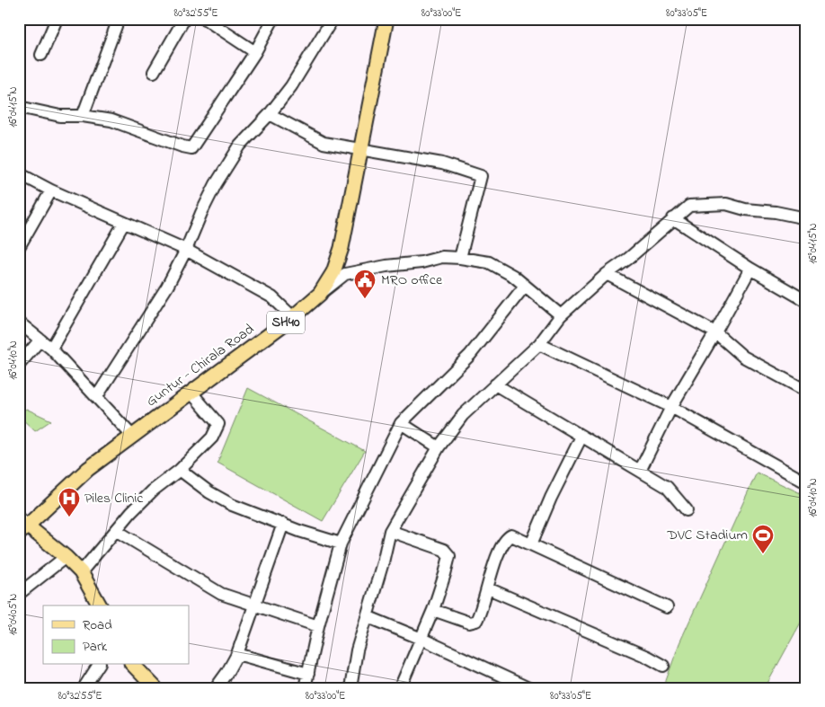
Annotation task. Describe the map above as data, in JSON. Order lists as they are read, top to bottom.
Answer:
{
  "streets": {
    "main road": ["SH40", "Guntur - Chirala Road"]
  },
  "places": {
    "public building": ["MRO office"],
    "hospital": ["Piles Clinic"],
    "sports": ["DVC Stadium"]
  },
  "legend": ["Road", "Park"],
  "coordinates": [
    "80°32'55\"E",
    "80°33'00\"E",
    "80°33'05\"E",
    "16°04'15\"N",
    "16°04'10\"N",
    "16°04'05\"N"
  ]
}
